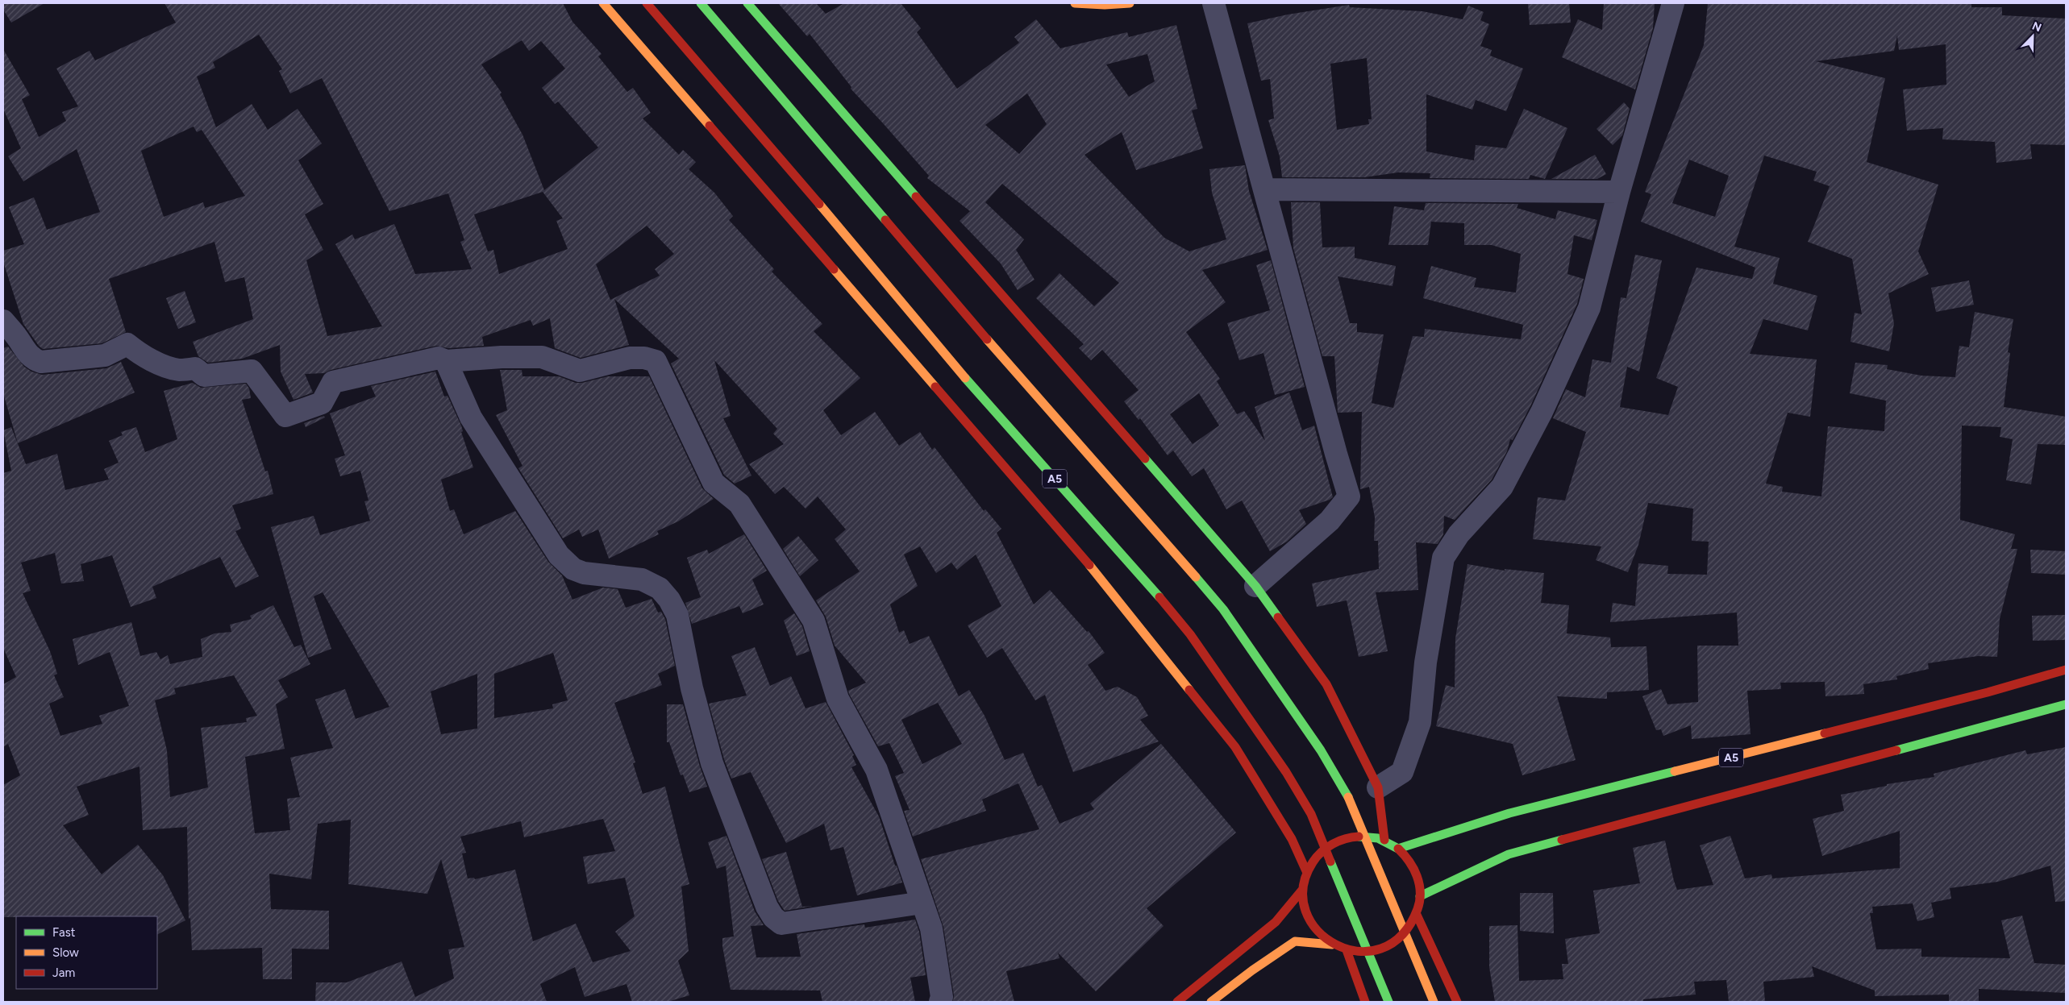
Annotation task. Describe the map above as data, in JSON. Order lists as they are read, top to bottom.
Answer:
{
  "streets": {
    "main road": ["A5"]
  },
  "legend": ["Fast", "Slow", "Jam"],
  "north": "top right"
}
